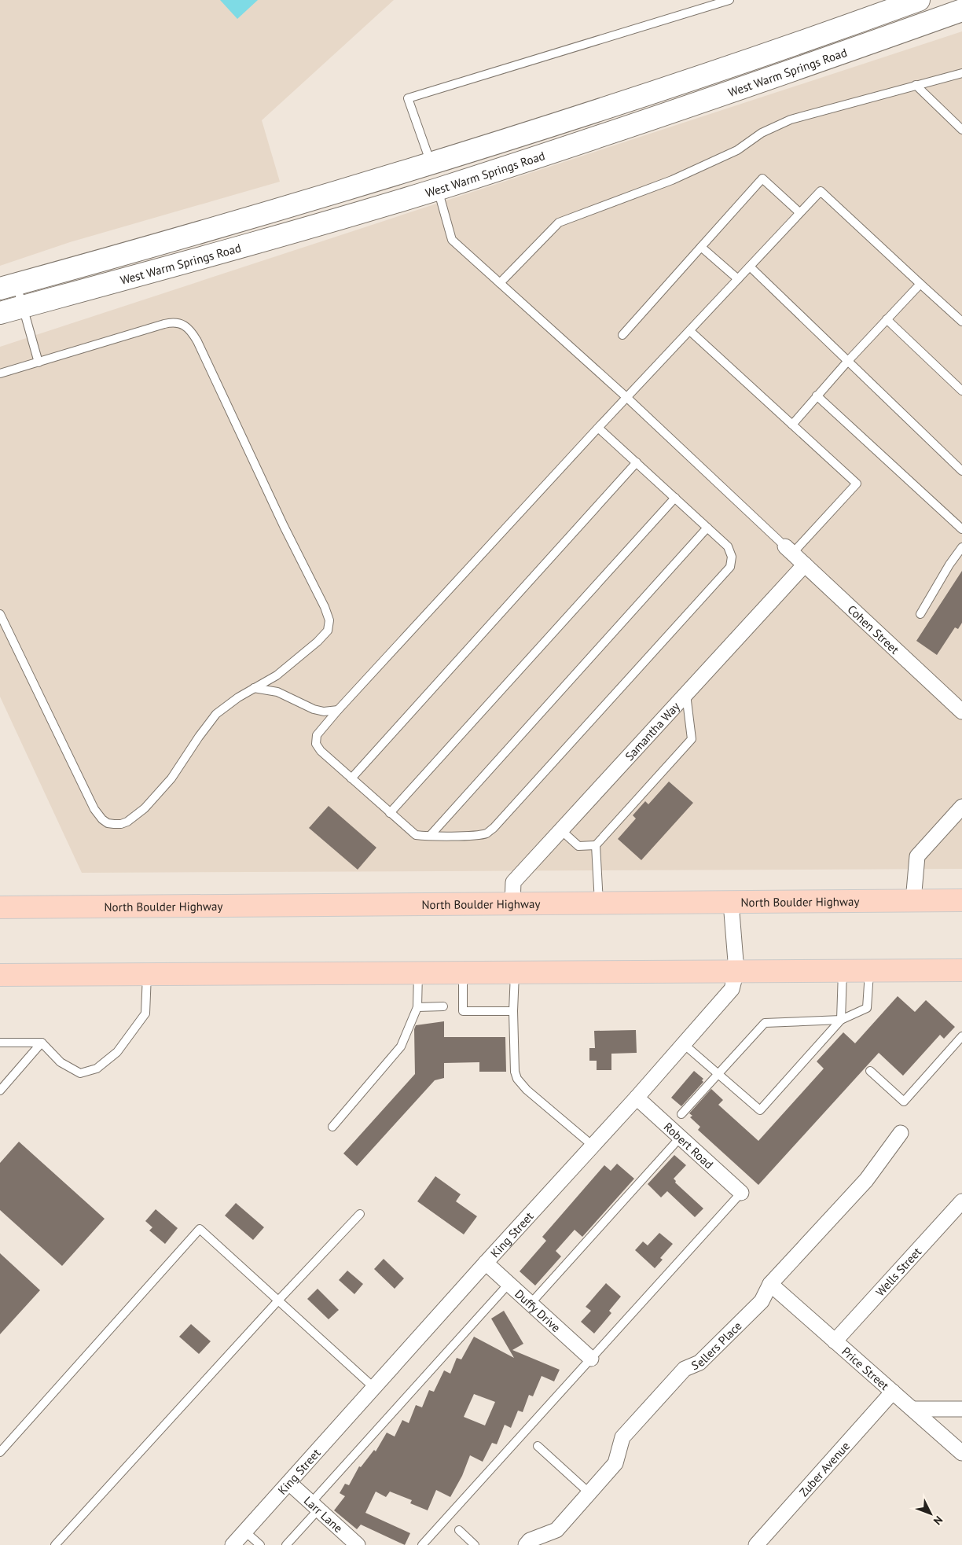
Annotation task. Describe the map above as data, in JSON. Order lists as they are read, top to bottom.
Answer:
{
  "streets": {
    "main road": ["West Warm Springs Road", "North Boulder Highway"],
    "street": [
      "Cohen Street",
      "Samantha Way",
      "Robert Road",
      "King Street",
      "Wells Street",
      "Duffy Drive",
      "Sellers Place",
      "Price Street",
      "Zuber Avenue",
      "Larr Lane"
    ]
  },
  "crossings": [
    ["Cohen Street", "Samantha Way"],
    ["Samantha Way", "North Boulder Highway"],
    ["North Boulder Highway", "King Street"],
    ["Robert Road", "King Street"],
    ["King Street", "Duffy Drive"],
    ["King Street", "Larr Lane"],
    ["Wells Street", "Price Street"],
    ["Sellers Place", "Price Street"],
    ["Price Street", "Zuber Avenue"]
  ],
  "north": "bottom right"
}
